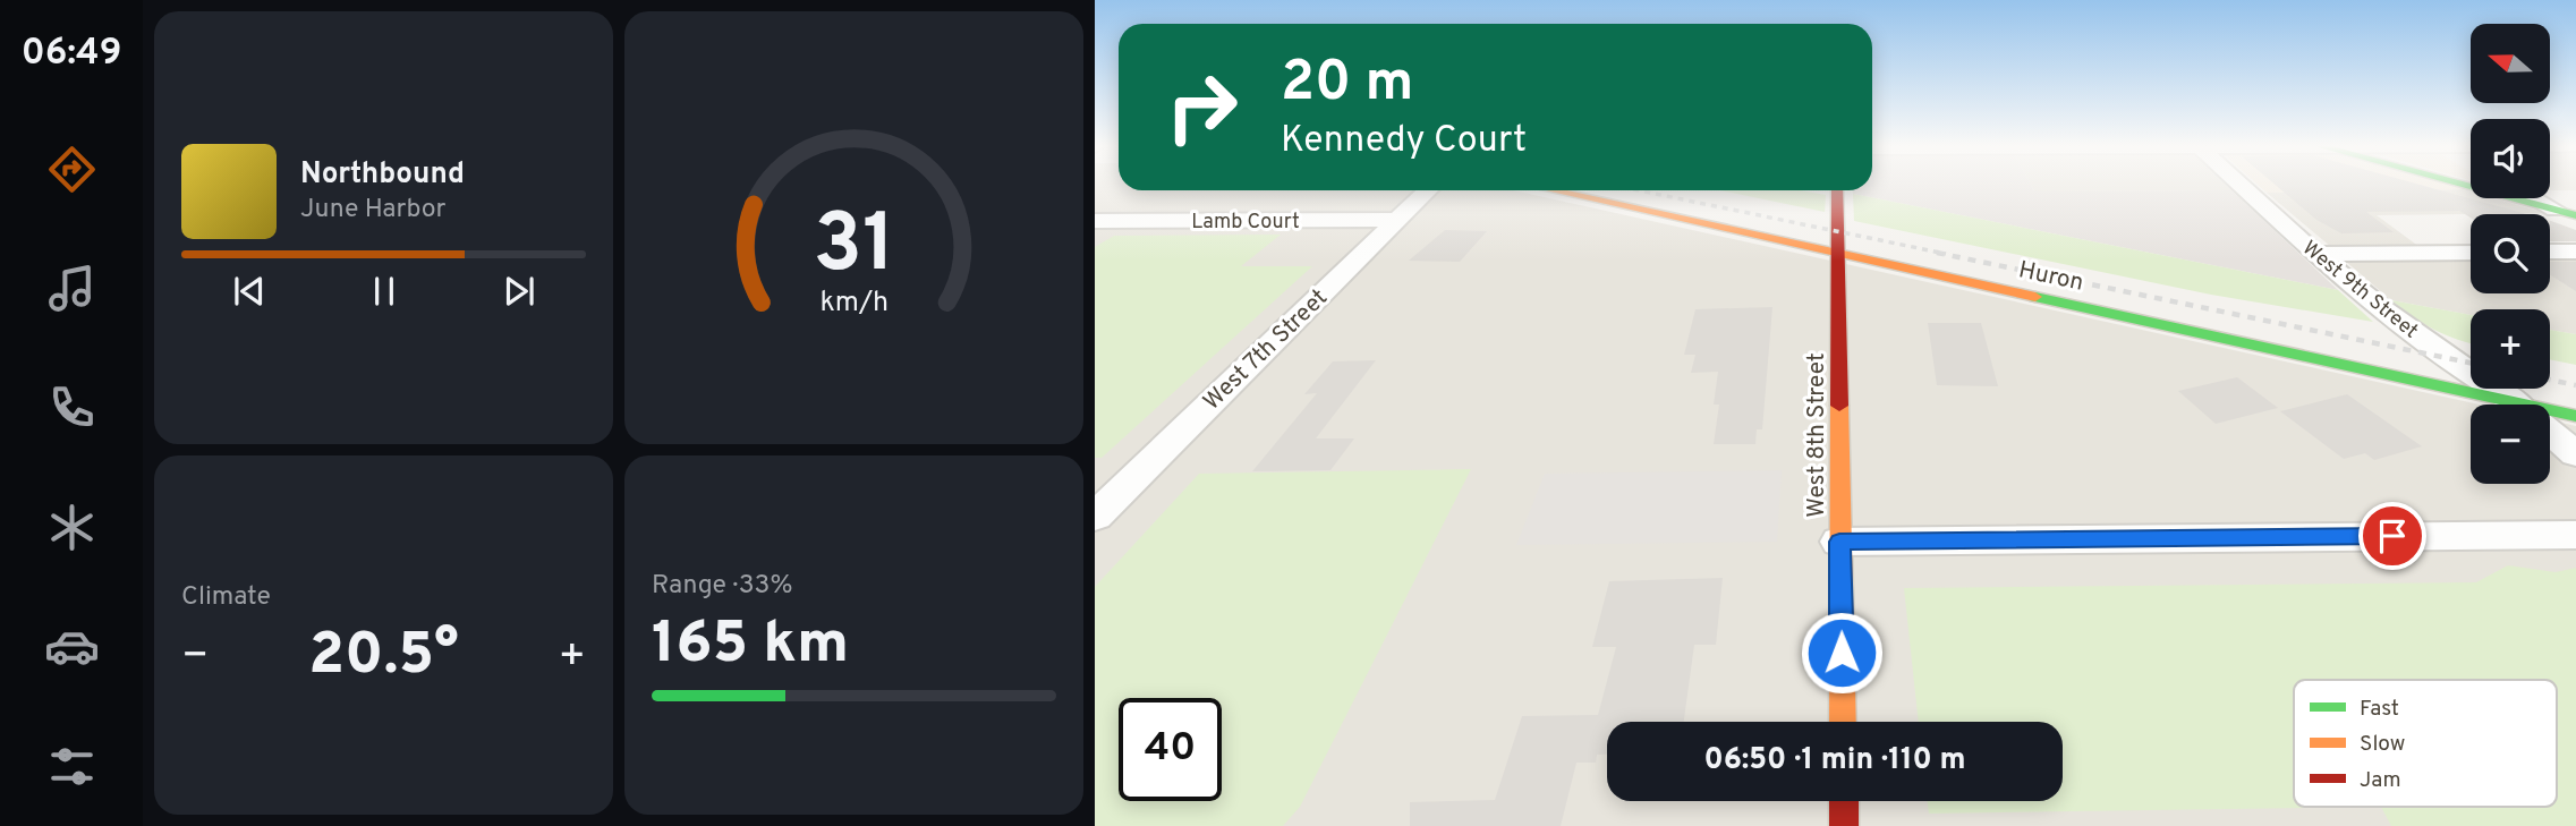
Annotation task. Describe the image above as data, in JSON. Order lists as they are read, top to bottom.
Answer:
{
  "streets": {
    "street": [
      "Lamb Court",
      "Huron",
      "West 9th Street",
      "West 7th Street",
      "West 8th Street"
    ]
  },
  "crossings": [
    ["Lamb Court", "West 7th Street"],
    ["Huron", "West 8th Street"]
  ],
  "legend": ["Fast", "Slow", "Jam"],
  "north": "left",
  "page": {
    "tabs": "06:49",
    "map_buttons": ["+", "−"],
    "turn": ["20 m", "Kennedy Court"],
    "song": ["Northbound", "June Harbor"],
    "tile": [
      "Climate",
      ["Range · 33%", "165 km"]
    ],
    "heat": ["−", "20.5°", "+"],
    "limit": "40",
    "trip": "06:50 · 1 min · 110 m",
    "gauge": ["31", "km/h"]
  }
}
